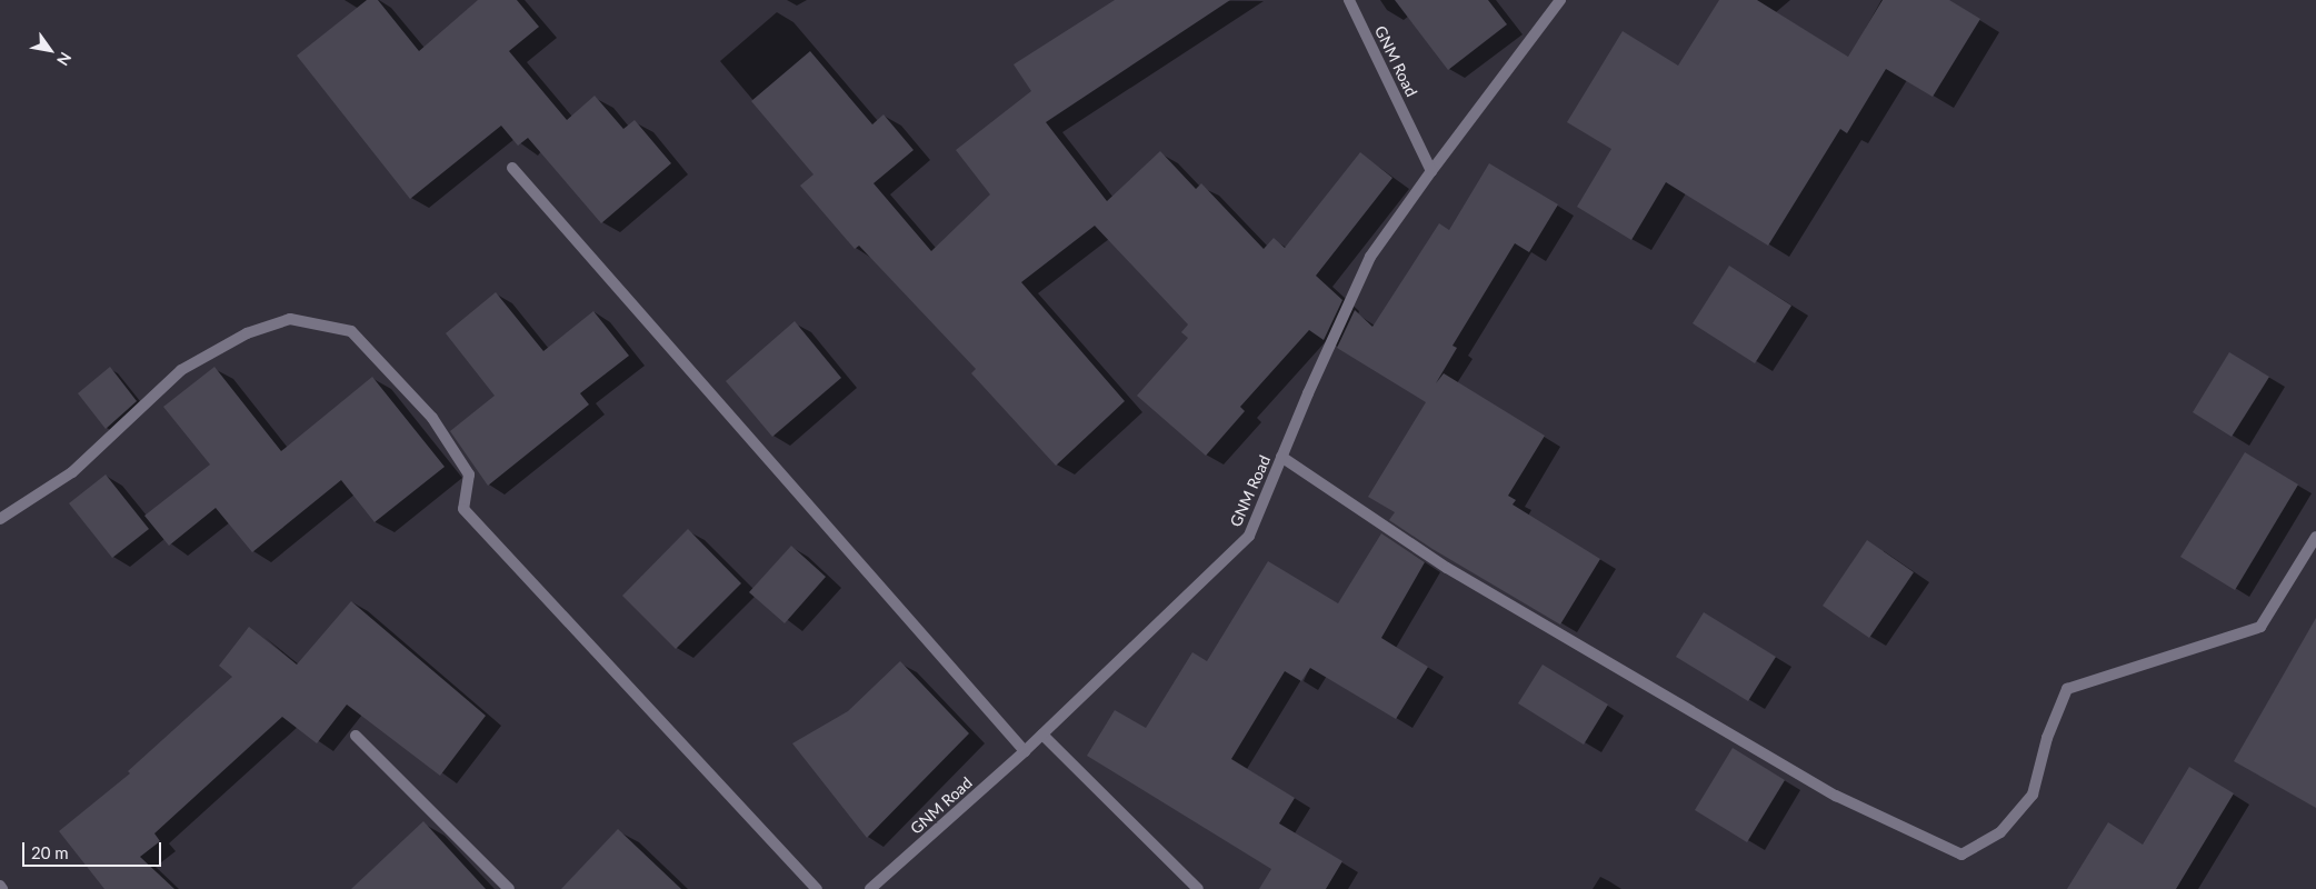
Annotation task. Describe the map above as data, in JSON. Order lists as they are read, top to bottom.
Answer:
{
  "streets": {
    "street": ["GNM Road"]
  },
  "scale_bar": "20 m",
  "north": "bottom right"
}
